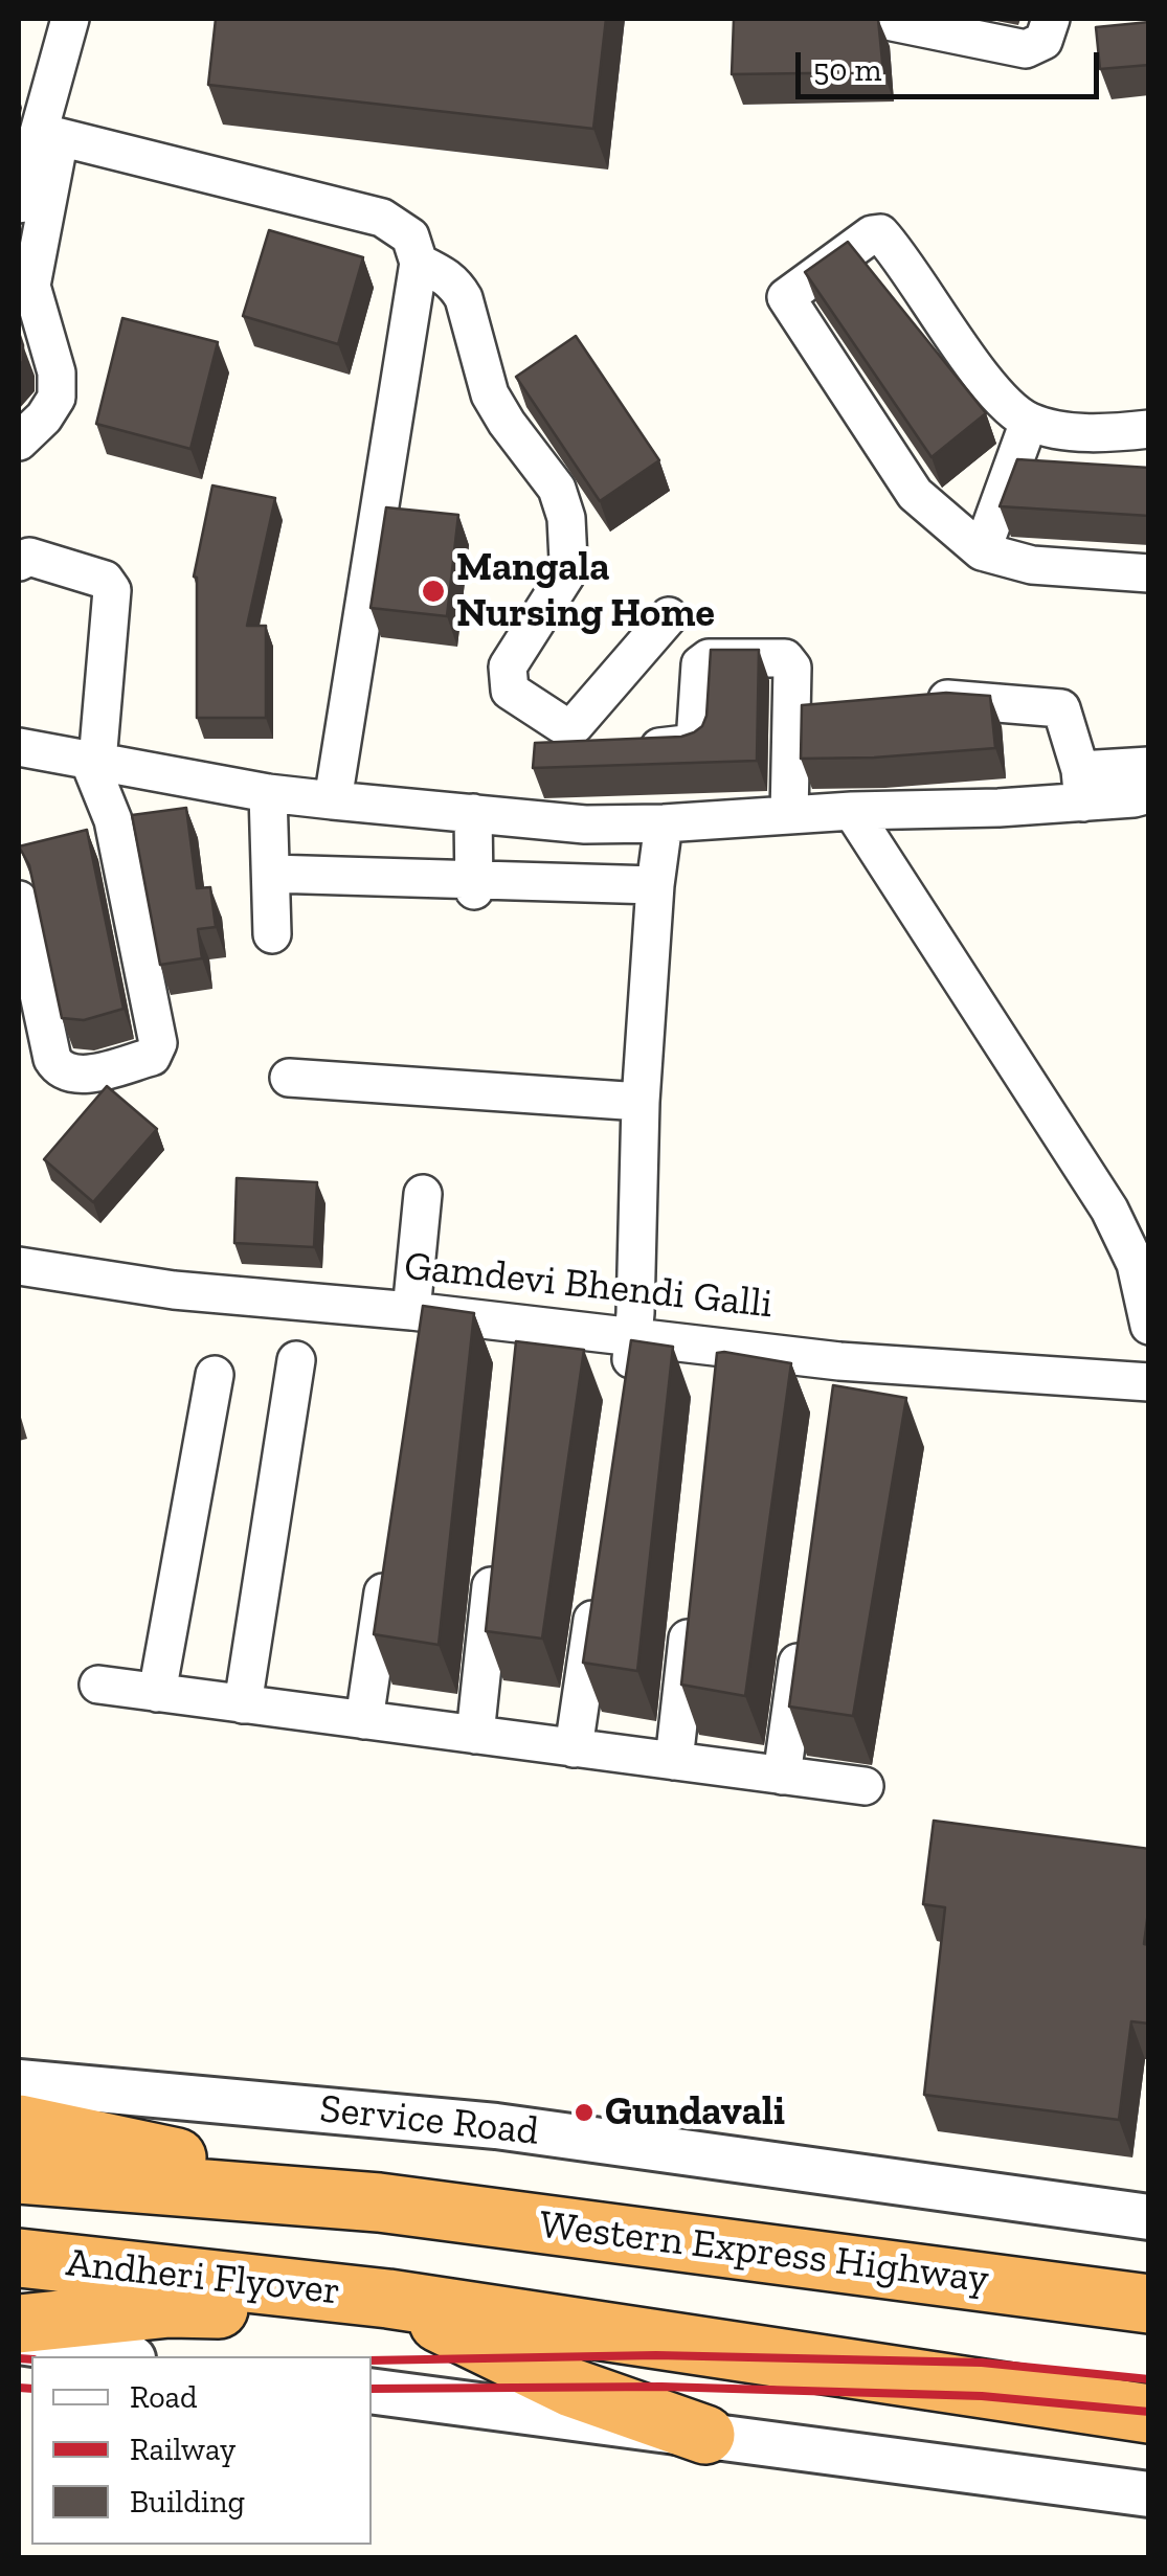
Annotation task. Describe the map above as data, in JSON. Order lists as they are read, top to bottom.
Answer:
{
  "streets": {
    "highway": ["Western Express Highway", "Andheri Flyover"],
    "street": ["Gamdevi Bhendi Galli", "Service Road"]
  },
  "places": ["Mangala Nursing Home", "Gundavali"],
  "legend": ["Road", "Railway", "Building"],
  "scale_bar": "50 m"
}
